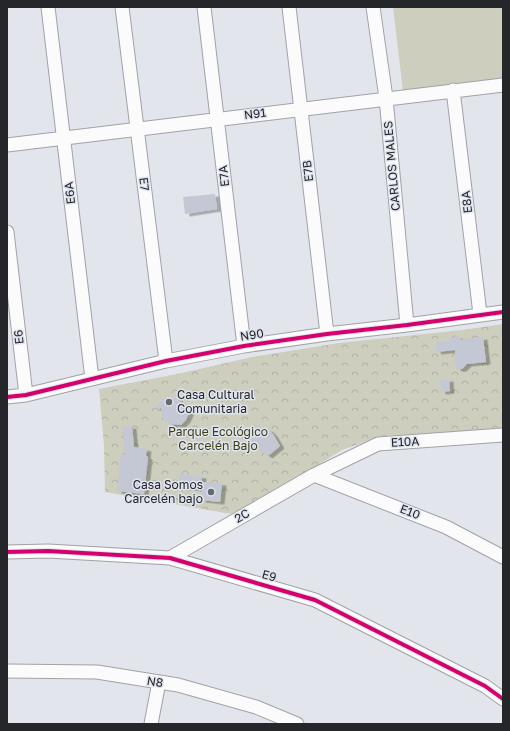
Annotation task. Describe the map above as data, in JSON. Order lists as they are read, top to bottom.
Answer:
{
  "streets": {
    "street": [
      "N91",
      "CARLOS MALES",
      "E7B",
      "E7A",
      "E7",
      "E6A",
      "E8A",
      "N90",
      "E6",
      "E10A",
      "E10",
      "2C",
      "E9",
      "N8"
    ]
  },
  "crossings": [
    ["N91", "CARLOS MALES"],
    ["N91", "E7B"],
    ["N91", "E7A"],
    ["N91", "E7"],
    ["N91", "E6A"],
    ["N91", "E8A"],
    ["CARLOS MALES", "N90"],
    ["E7B", "N90"],
    ["E7A", "N90"],
    ["E7", "N90"],
    ["E6A", "N90"],
    ["E8A", "N90"],
    ["N90", "E6"],
    ["E10A", "E10"],
    ["E10A", "2C"],
    ["E10", "2C"],
    ["2C", "E9"]
  ],
  "parks": ["Parque Ecológico Carcelén Bajo"],
  "places": ["Casa Cultural Comunitaria", "Casa Somos Carcelén bajo"]
}
